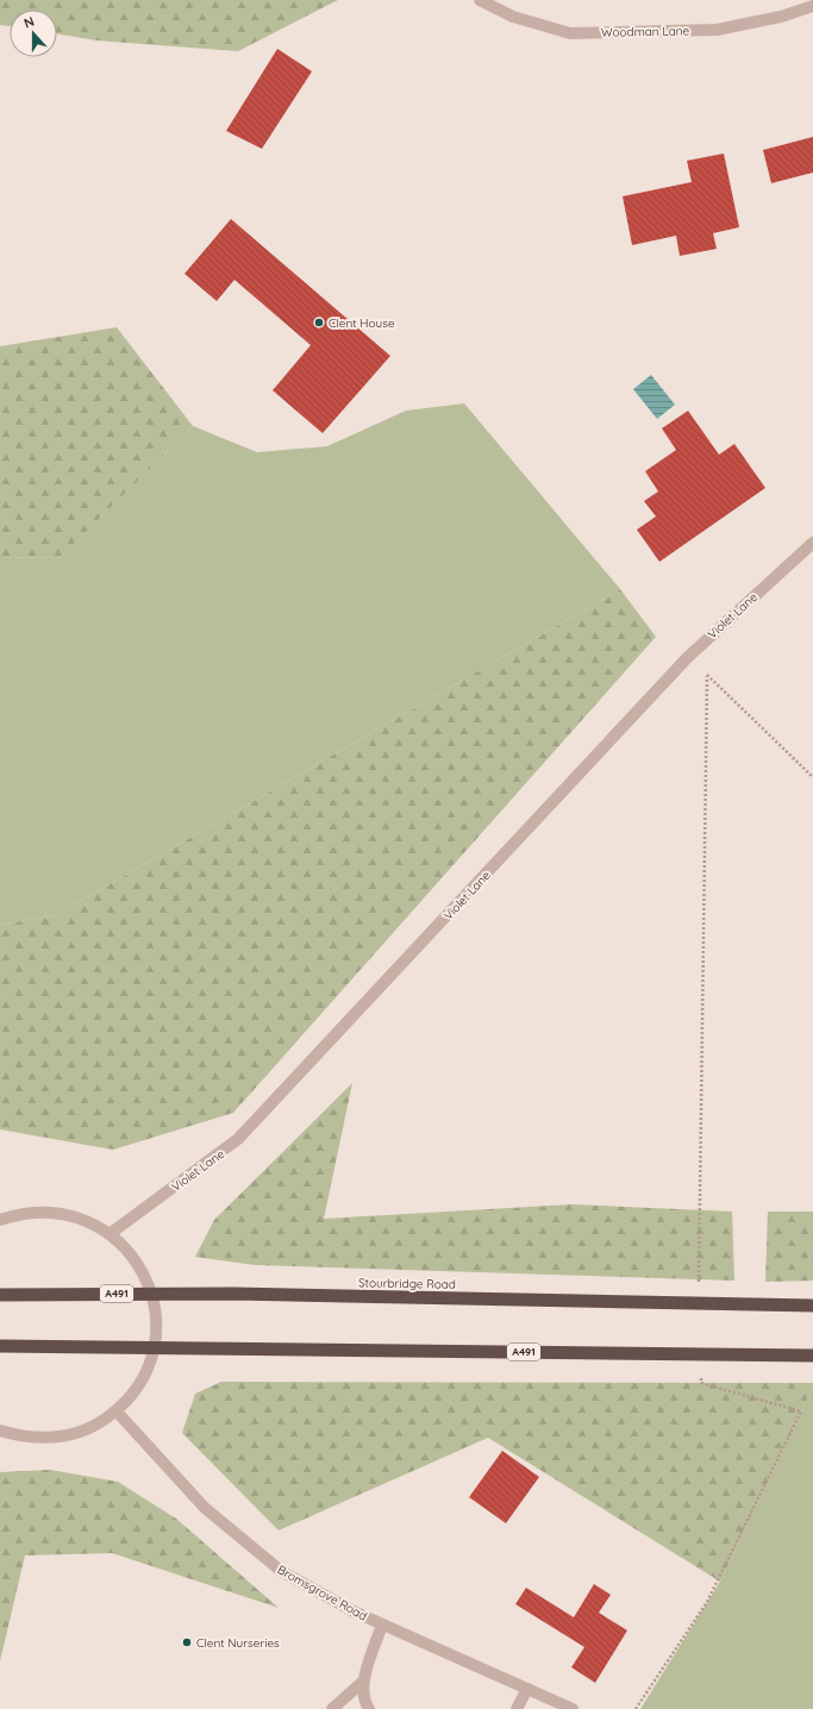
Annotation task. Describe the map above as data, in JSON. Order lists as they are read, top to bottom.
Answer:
{
  "streets": {
    "highway": ["Stourbridge Road", "A491"],
    "street": ["Woodman Lane", "Violet Lane", "Bromsgrove Road"]
  },
  "places": ["Clent House", "Clent Nurseries"],
  "north": "top"
}
